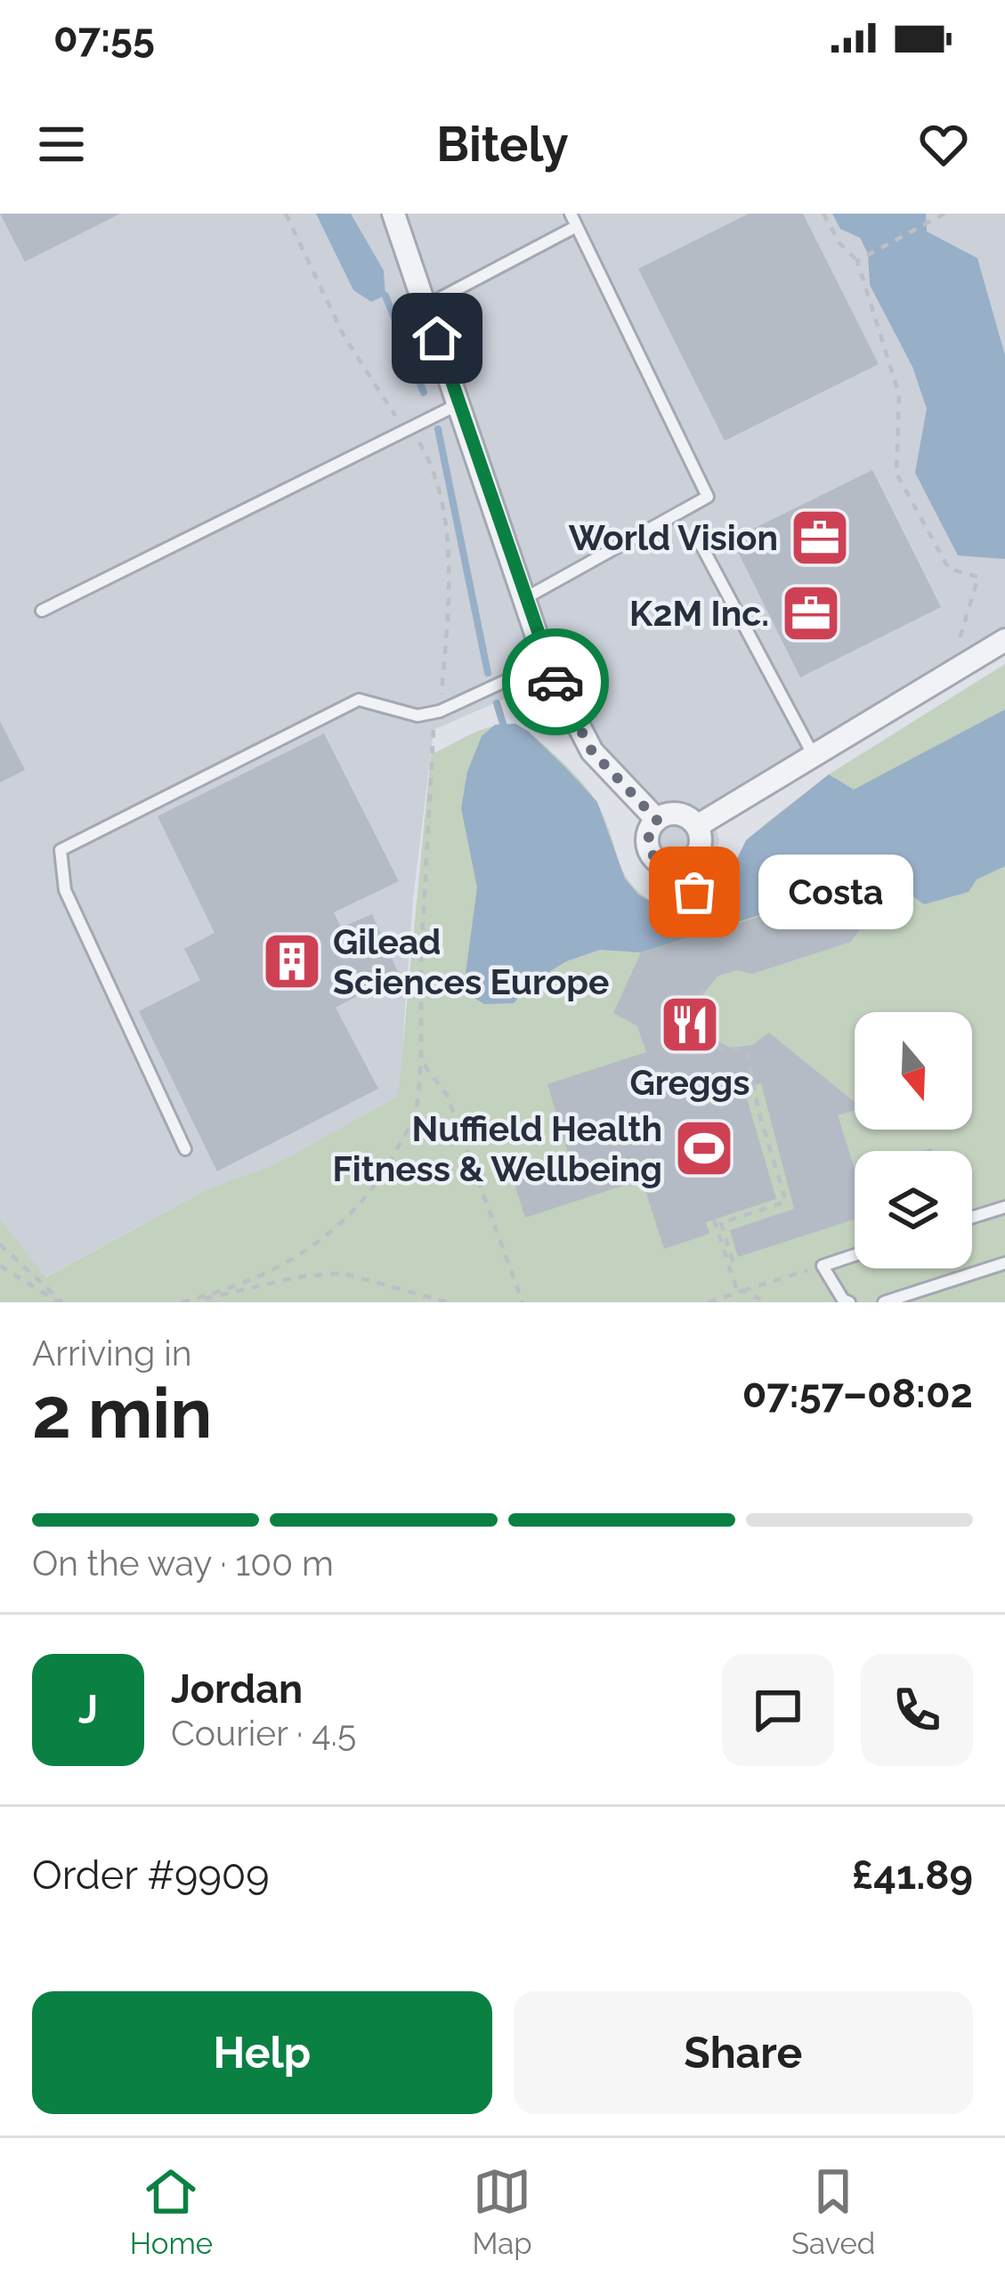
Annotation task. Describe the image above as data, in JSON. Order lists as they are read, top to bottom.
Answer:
{
  "places": {
    "office": ["World Vision", "K2M Inc."],
    "other": ["Costa"],
    "building": ["Gilead Sciences Europe"],
    "restaurant": ["Greggs"],
    "sports": ["Nuffield Health Fitness & Wellbeing"]
  },
  "north": "bottom",
  "page": {
    "status": "07:55",
    "header": "Bitely",
    "bubble": "Costa",
    "heading": ["2 min", "Arriving in", "07:57–08:02"],
    "panel": [
      "Jordan",
      "Courier · 4.5",
      "Order #9909",
      "£41.89"
    ],
    "bar": "On the way · 100 m",
    "round": "J",
    "buttons": ["Help", "Share"],
    "tabs": ["Home", "Map", "Saved"]
  }
}
